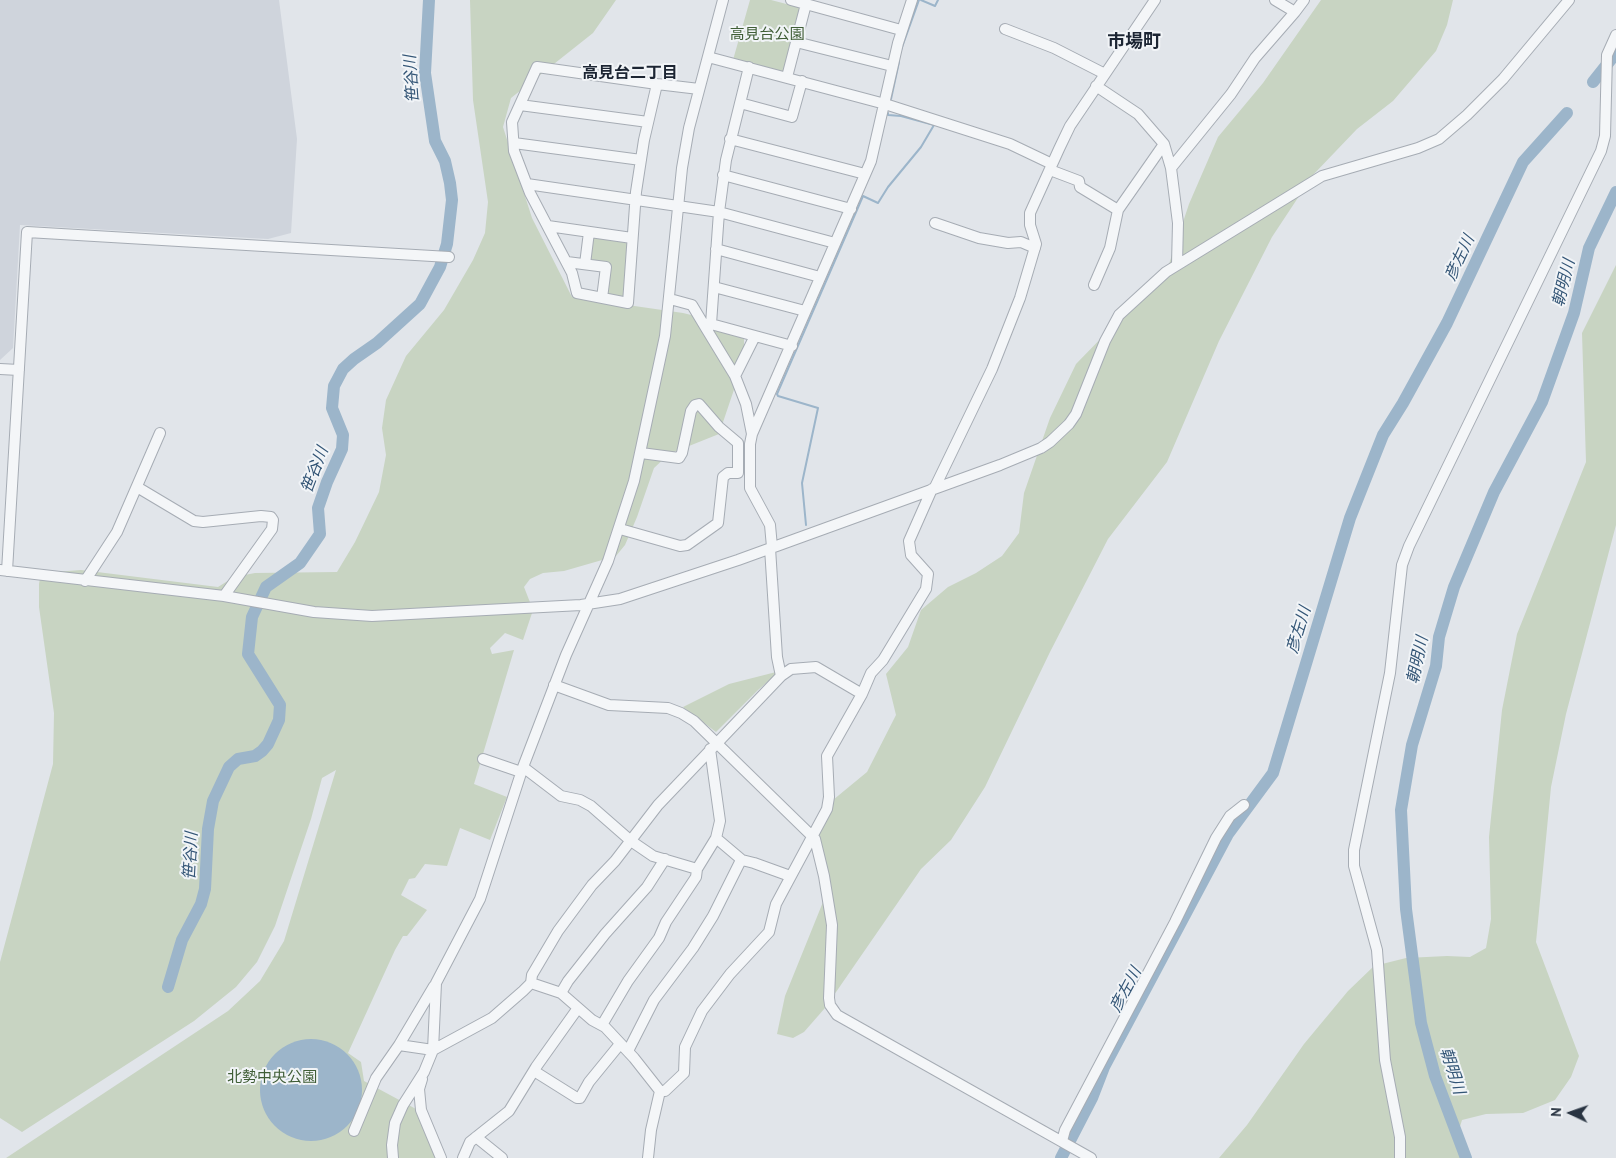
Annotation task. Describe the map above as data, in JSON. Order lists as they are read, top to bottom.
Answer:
{
  "districts": ["市場町", "高見台二丁目"],
  "water": ["笹谷川", "彦左川", "朝明川"],
  "parks": ["高見台公園", "北勢中央公園"],
  "north": "left"
}
